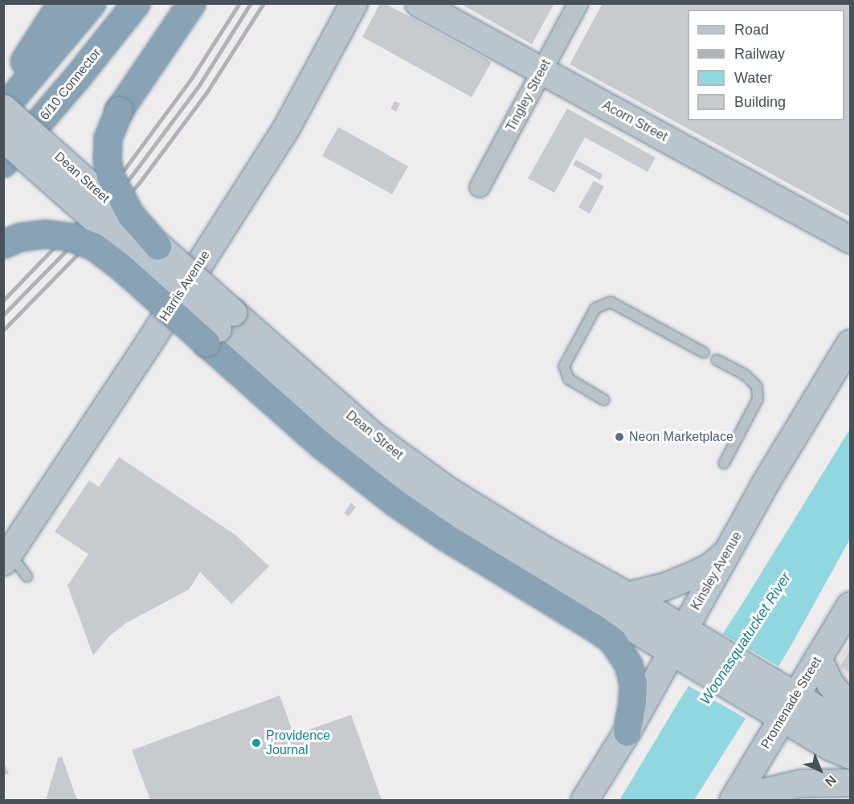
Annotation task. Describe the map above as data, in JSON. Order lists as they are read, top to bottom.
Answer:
{
  "streets": {
    "highway": ["6/10 Connector"],
    "main road": [
      "Acorn Street",
      "Dean Street",
      "Harris Avenue",
      "Kinsley Avenue",
      "Promenade Street"
    ],
    "street": ["Tingley Street"]
  },
  "crossings": [
    ["Tingley Street", "Acorn Street"],
    ["Dean Street", "Kinsley Avenue"],
    ["Dean Street", "Promenade Street"]
  ],
  "water": ["Woonasquatucket River"],
  "places": ["Neon Marketplace", "Providence Journal"],
  "legend": [
    "Road",
    "Railway",
    "Water",
    "Building"
  ],
  "north": "bottom right"
}
